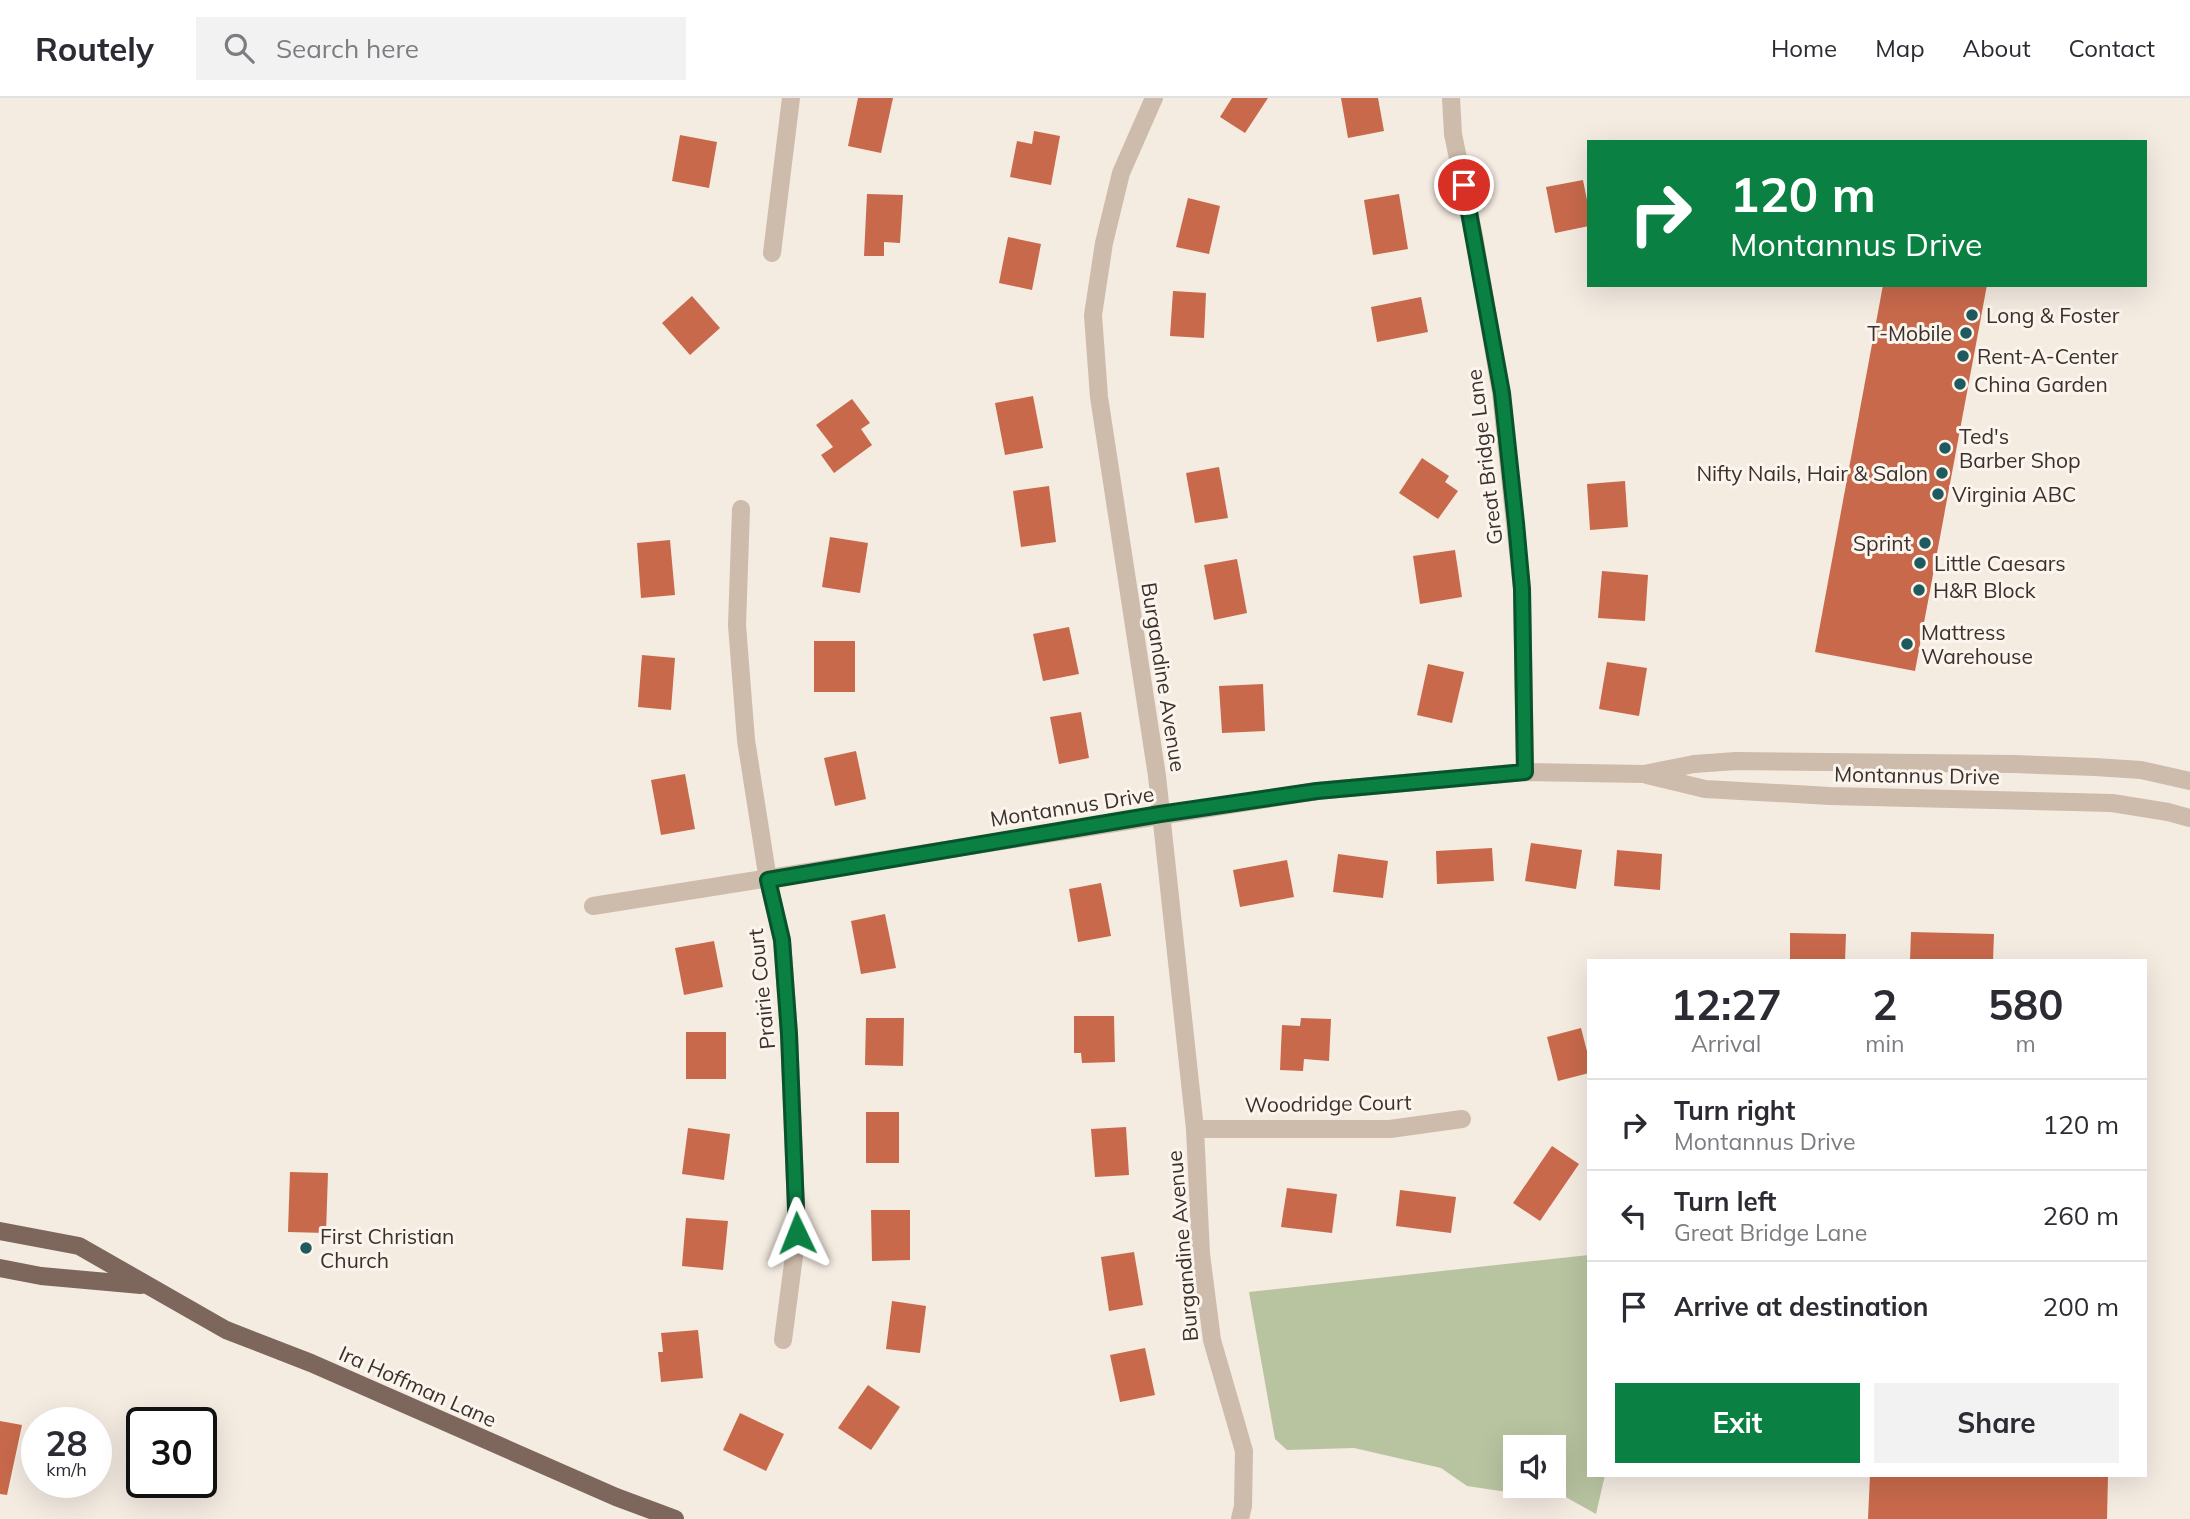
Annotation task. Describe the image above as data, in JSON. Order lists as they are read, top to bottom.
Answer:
{
  "streets": {
    "main road": ["Ira Hoffman Lane"],
    "street": [
      "Great Bridge Lane",
      "Burgandine Avenue",
      "Montannus Drive",
      "Prairie Court",
      "Woodridge Court"
    ]
  },
  "crossings": [
    ["Great Bridge Lane", "Montannus Drive"],
    ["Burgandine Avenue", "Montannus Drive"],
    ["Burgandine Avenue", "Woodridge Court"],
    ["Montannus Drive", "Prairie Court"]
  ],
  "places": [
    "Long & Foster",
    "T-Mobile",
    "Rent-A-Center",
    "China Garden",
    "Ted's Barber Shop",
    "Nifty Nails, Hair & Salon",
    "Virginia ABC",
    "Sprint",
    "Little Caesars",
    "H&R Block",
    "Mattress Warehouse",
    "First Christian Church"
  ],
  "page": {
    "header": "Routely",
    "search": "Search here",
    "nav": [
      "Home",
      "Map",
      "About",
      "Contact"
    ],
    "turn": ["120 m", "Montannus Drive"],
    "eta": [
      "12:27",
      "Arrival",
      "2",
      "min",
      "580",
      "m"
    ],
    "list": [
      {
        "name": "Turn right",
        "note": "Montannus Drive",
        "value": "120 m"
      },
      {
        "name": "Turn left",
        "note": "Great Bridge Lane",
        "value": "260 m"
      },
      {
        "name": "Arrive at destination",
        "value": "200 m"
      }
    ],
    "buttons": ["Exit", "Share"],
    "speed": "28 km/h",
    "limit": "30"
  }
}
